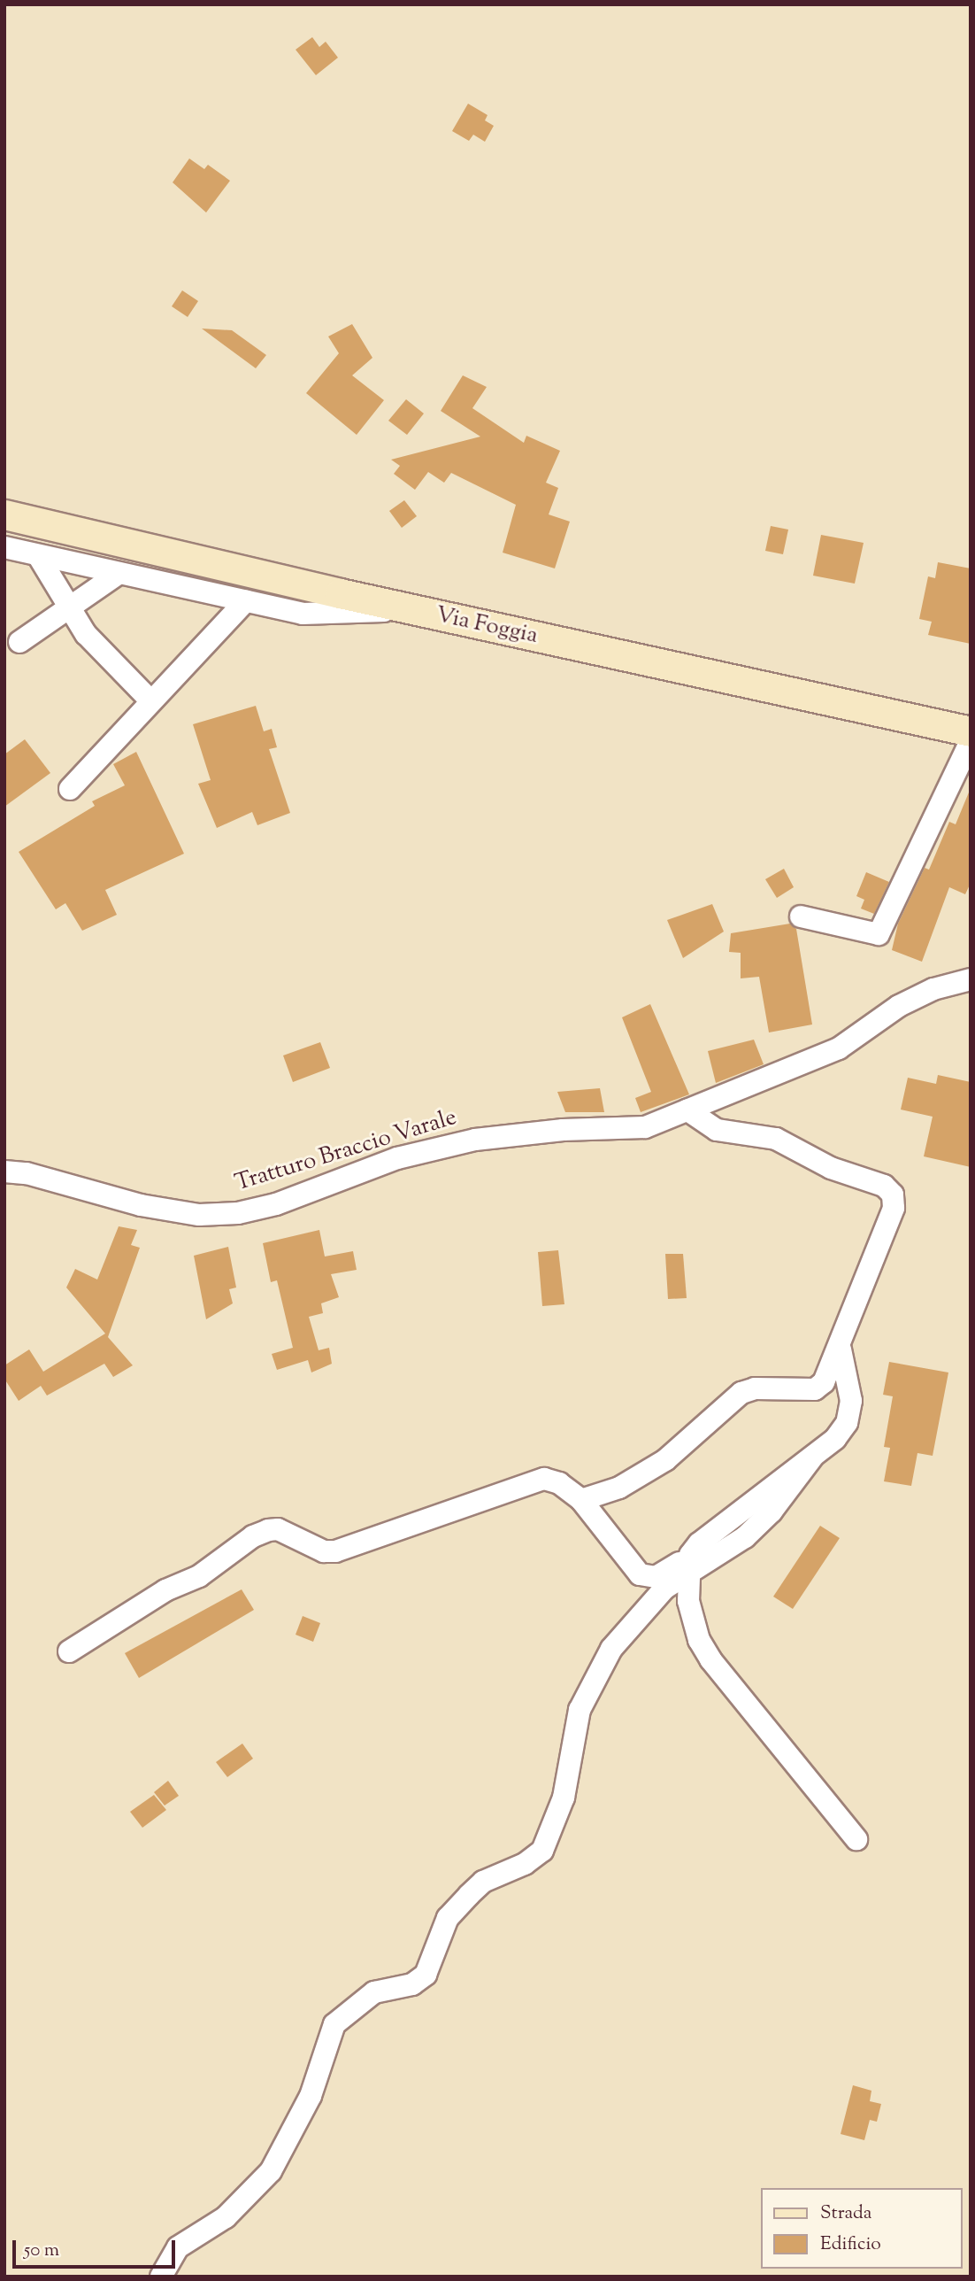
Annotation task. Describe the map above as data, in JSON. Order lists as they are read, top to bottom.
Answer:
{
  "streets": {
    "main road": ["Via Foggia"],
    "street": ["Tratturo Braccio Varale"]
  },
  "legend": ["Strada", "Edificio"],
  "scale_bar": "50 m"
}
